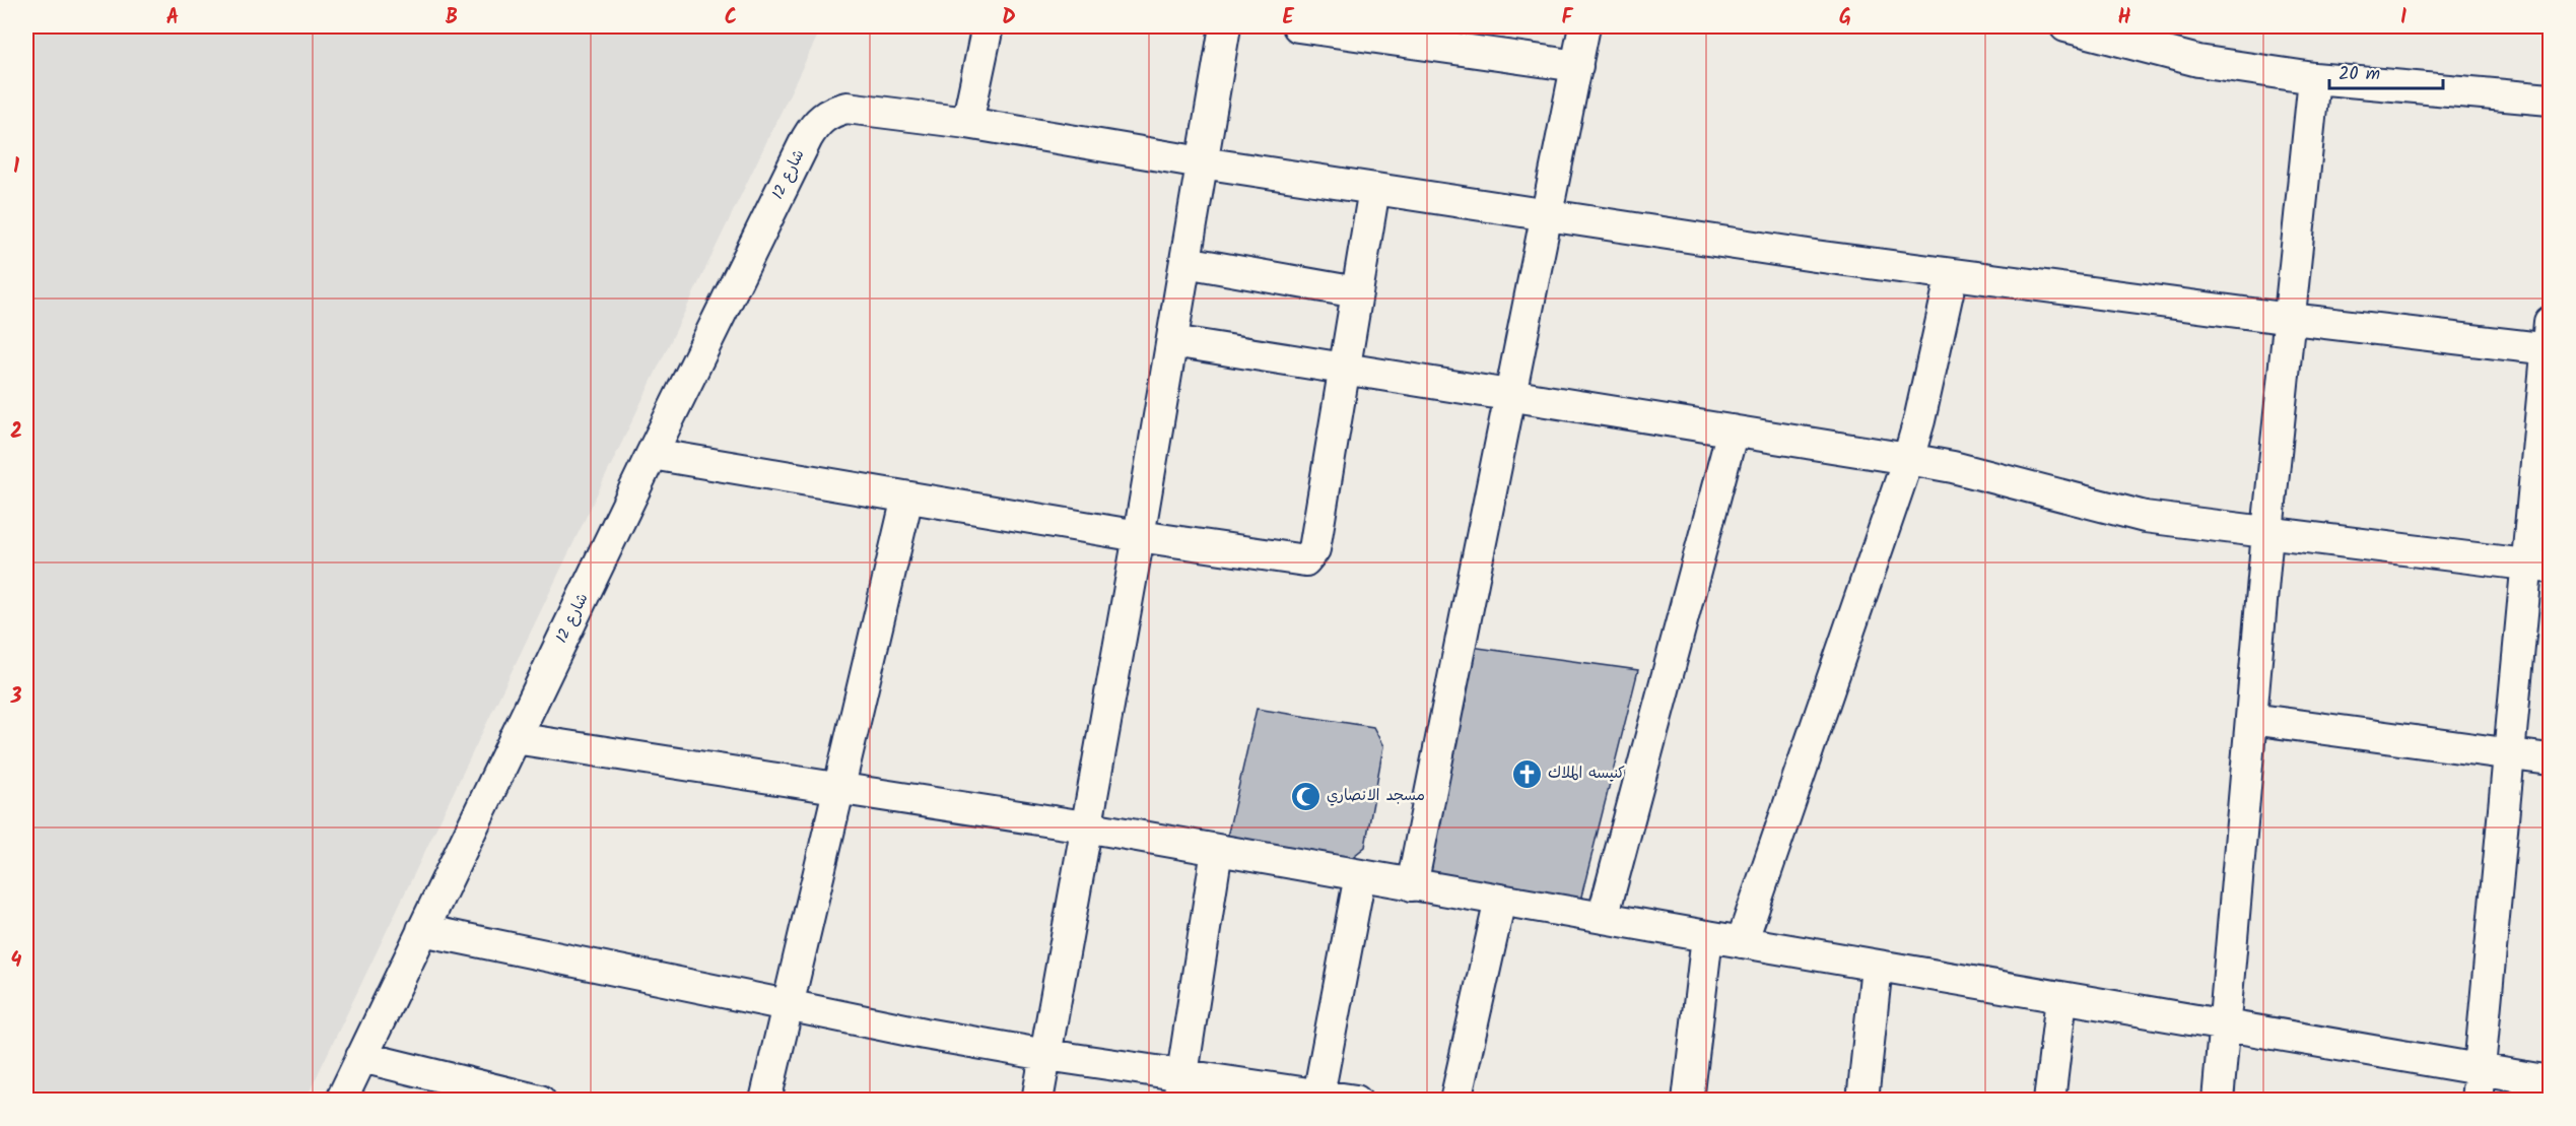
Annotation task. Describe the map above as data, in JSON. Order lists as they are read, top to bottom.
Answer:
{
  "streets": {
    "street": ["شارع 12"]
  },
  "places": {
    "church": ["كنيسه الملاك"],
    "mosque": ["مسجد الانصاري"]
  },
  "scale_bar": "20 m",
  "grid": {
    "columns": [
      "A",
      "B",
      "C",
      "D",
      "E",
      "F",
      "G",
      "H",
      "I"
    ],
    "rows": [
      "1",
      "2",
      "3",
      "4"
    ]
  }
}
